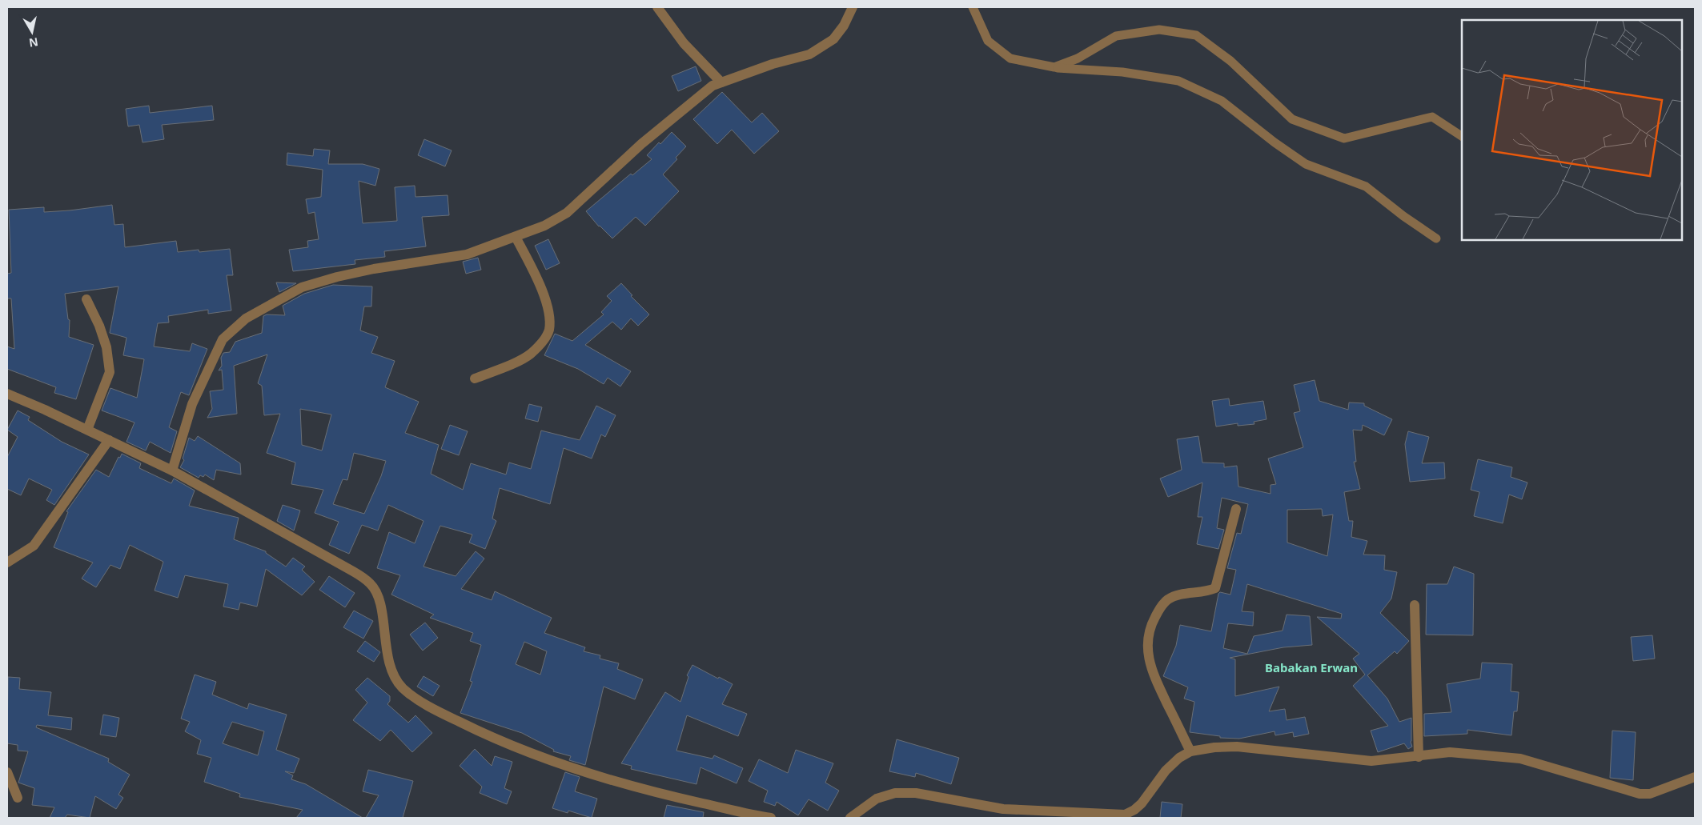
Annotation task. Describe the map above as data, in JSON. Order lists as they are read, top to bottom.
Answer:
{
  "districts": ["Babakan Erwan"],
  "north": "bottom"
}
